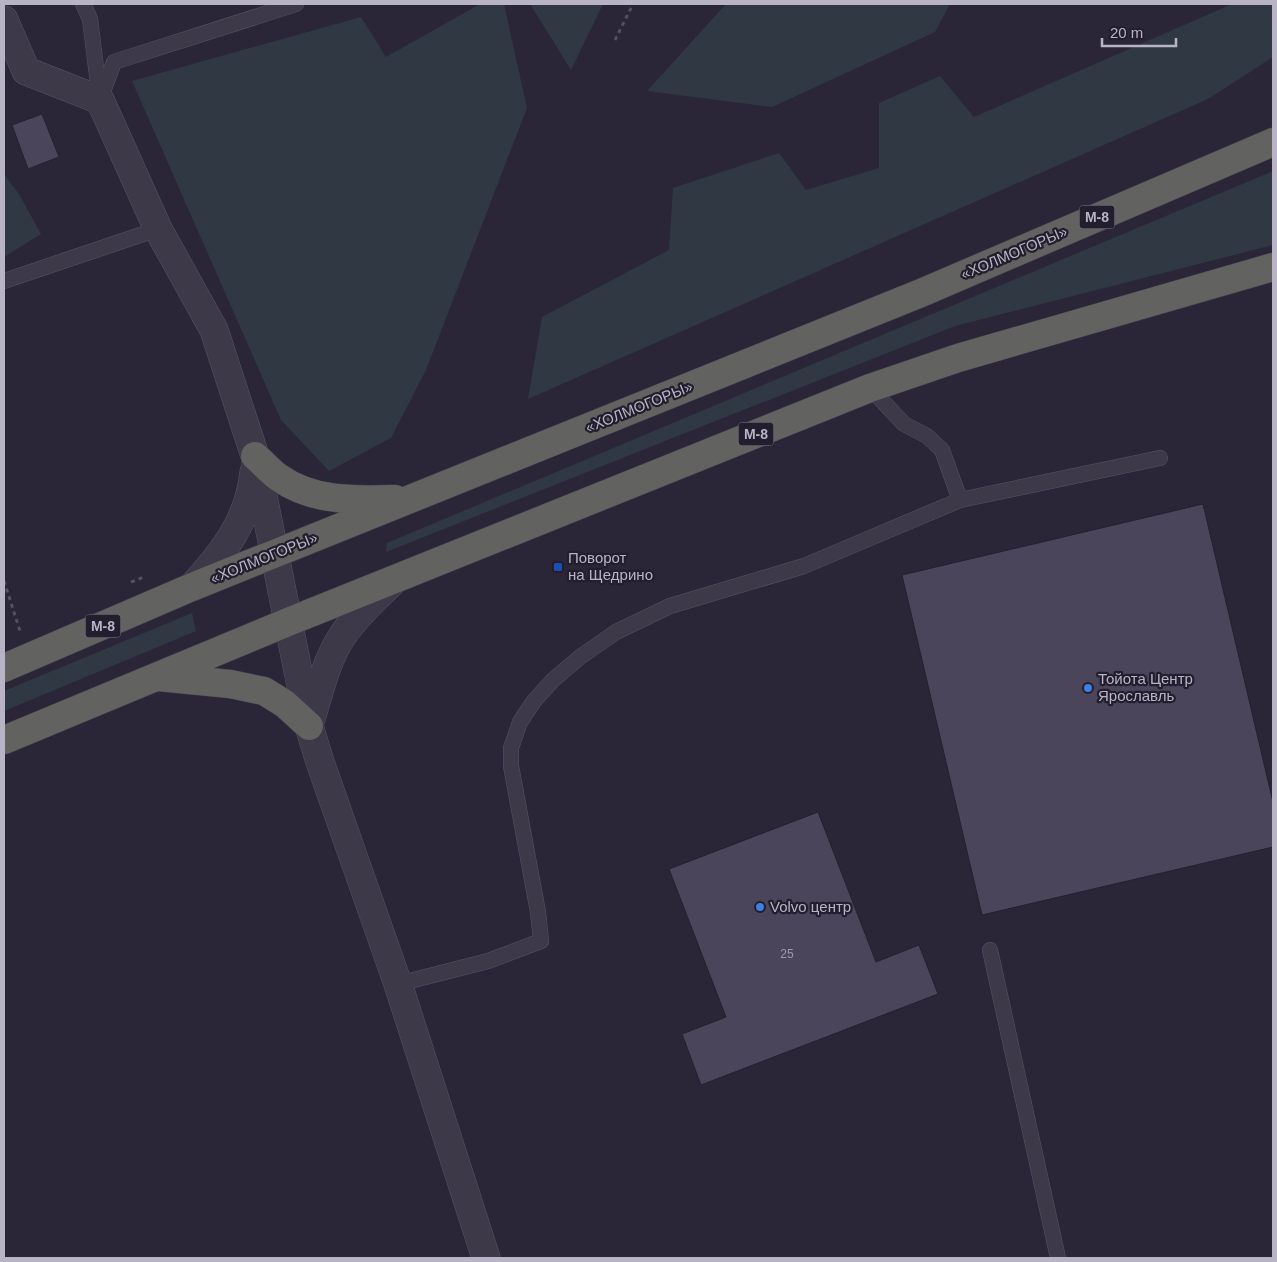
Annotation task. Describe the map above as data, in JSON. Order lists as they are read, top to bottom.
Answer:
{
  "streets": {
    "highway": ["М-8", "«ХОЛМОГОРЫ»"]
  },
  "places": {
    "transit": ["Поворот на Щедрино"],
    "other": ["Тойота Центр Ярославль", "Volvo центр"]
  },
  "house_numbers": ["25"],
  "scale_bar": "20 m"
}
